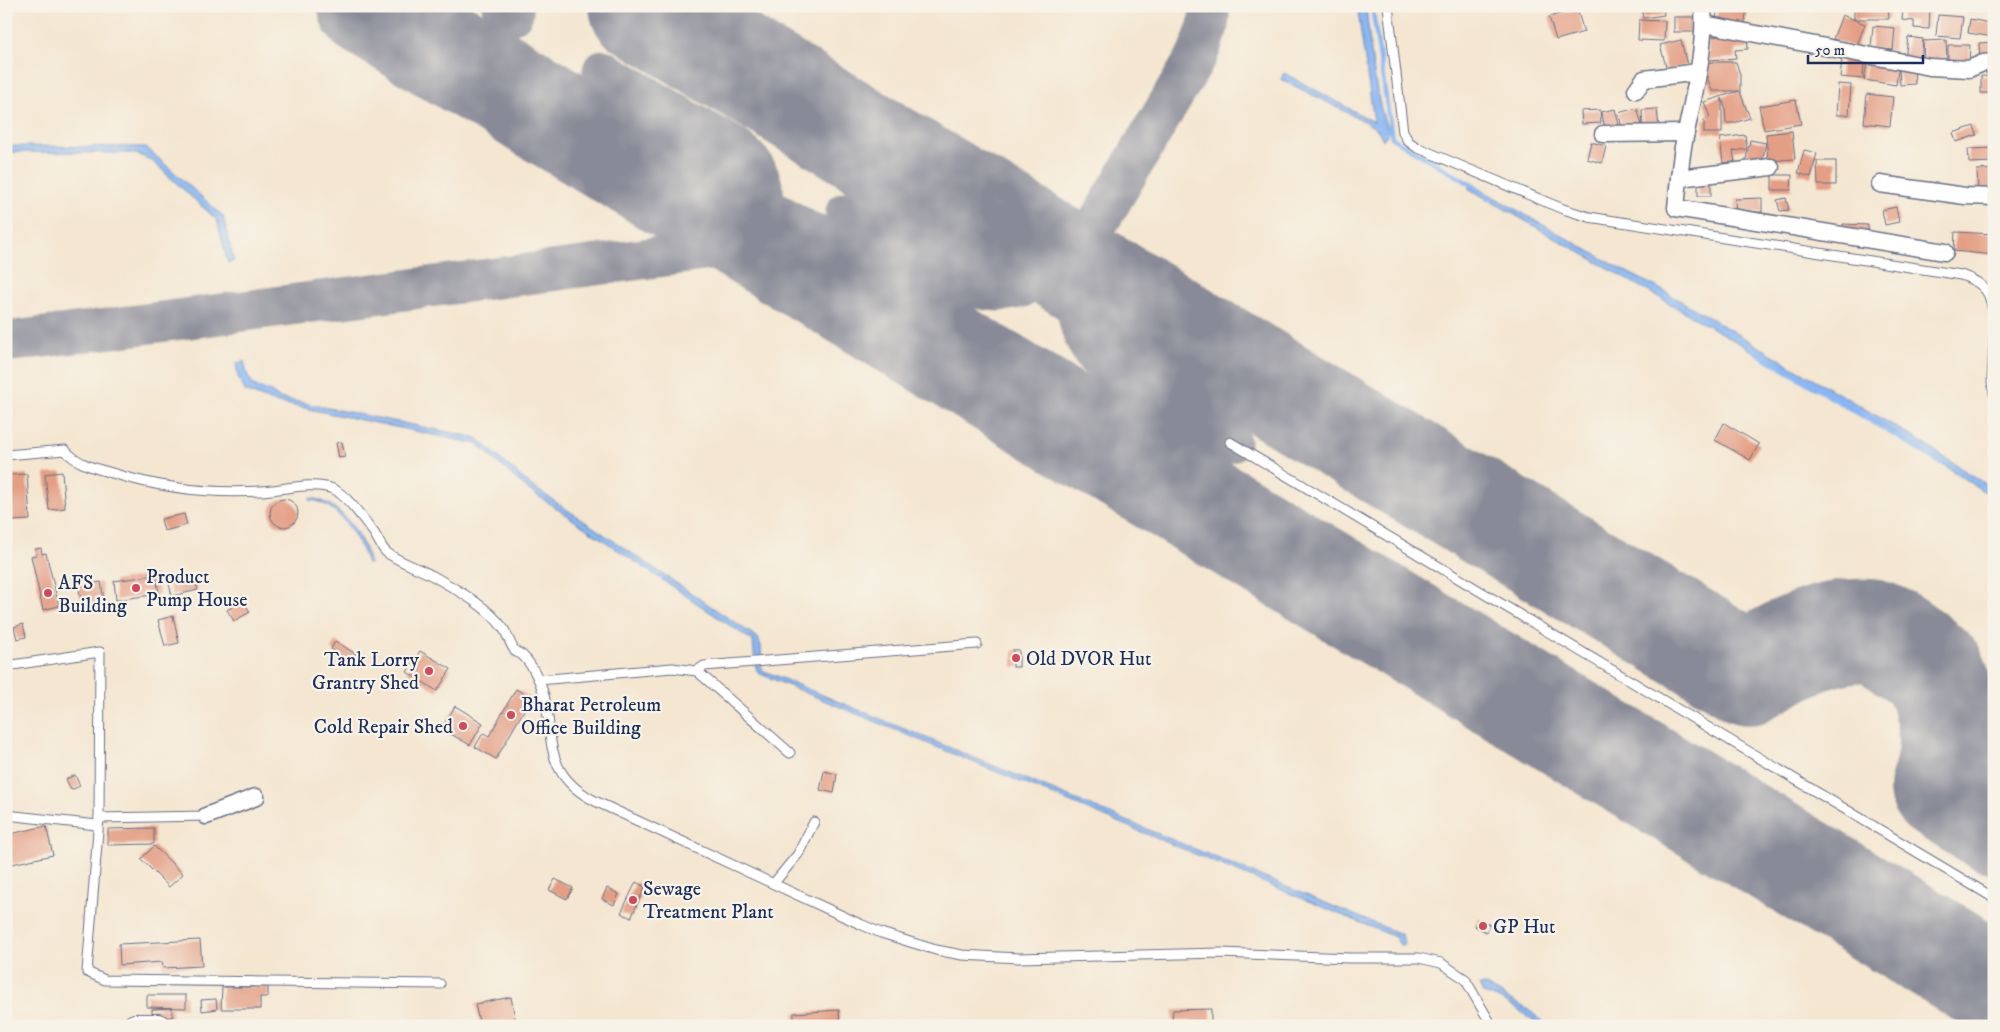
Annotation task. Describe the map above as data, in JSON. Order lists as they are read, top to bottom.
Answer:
{
  "places": [
    "Product Pump House",
    "AFS Building",
    "Old DVOR Hut",
    "Tank Lorry Grantry Shed",
    "Bharat Petroleum Office Building",
    "Cold Repair Shed",
    "Sewage Treatment Plant",
    "GP Hut"
  ],
  "scale_bar": "50 m"
}
